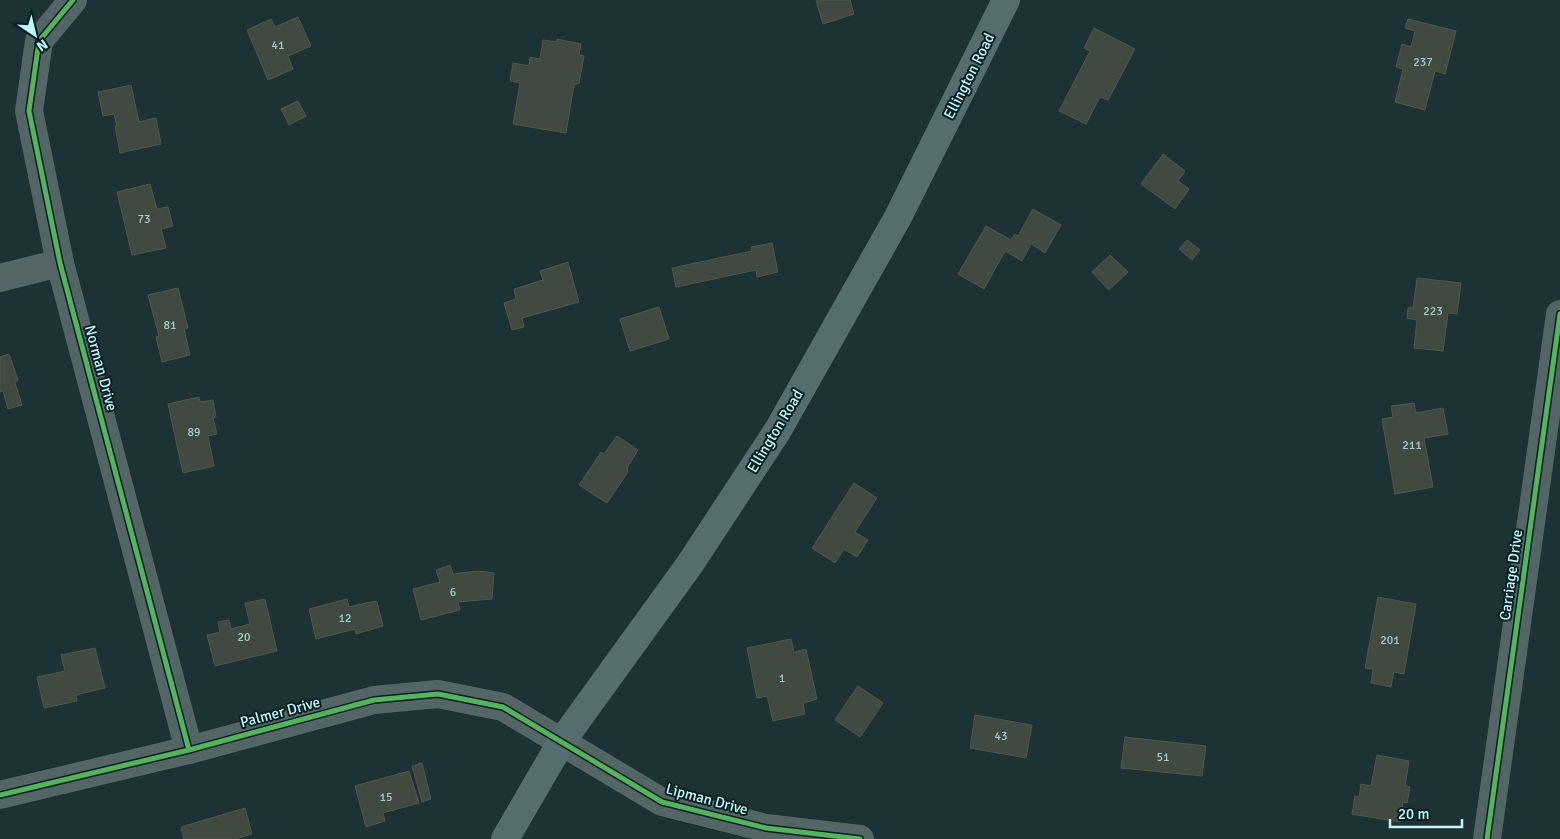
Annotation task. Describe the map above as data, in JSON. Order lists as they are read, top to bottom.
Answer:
{
  "streets": {
    "main road": ["Ellington Road"],
    "street": [
      "Norman Drive",
      "Carriage Drive",
      "Palmer Drive",
      "Lipman Drive"
    ]
  },
  "crossings": [
    ["Ellington Road", "Palmer Drive"],
    ["Ellington Road", "Lipman Drive"],
    ["Norman Drive", "Palmer Drive"],
    ["Palmer Drive", "Lipman Drive"]
  ],
  "house_numbers": [
    "41",
    "237",
    "73",
    "223",
    "81",
    "89",
    "211",
    "6",
    "12",
    "20",
    "201",
    "1",
    "43",
    "51",
    "15"
  ],
  "scale_bar": "20 m",
  "north": "bottom right"
}
